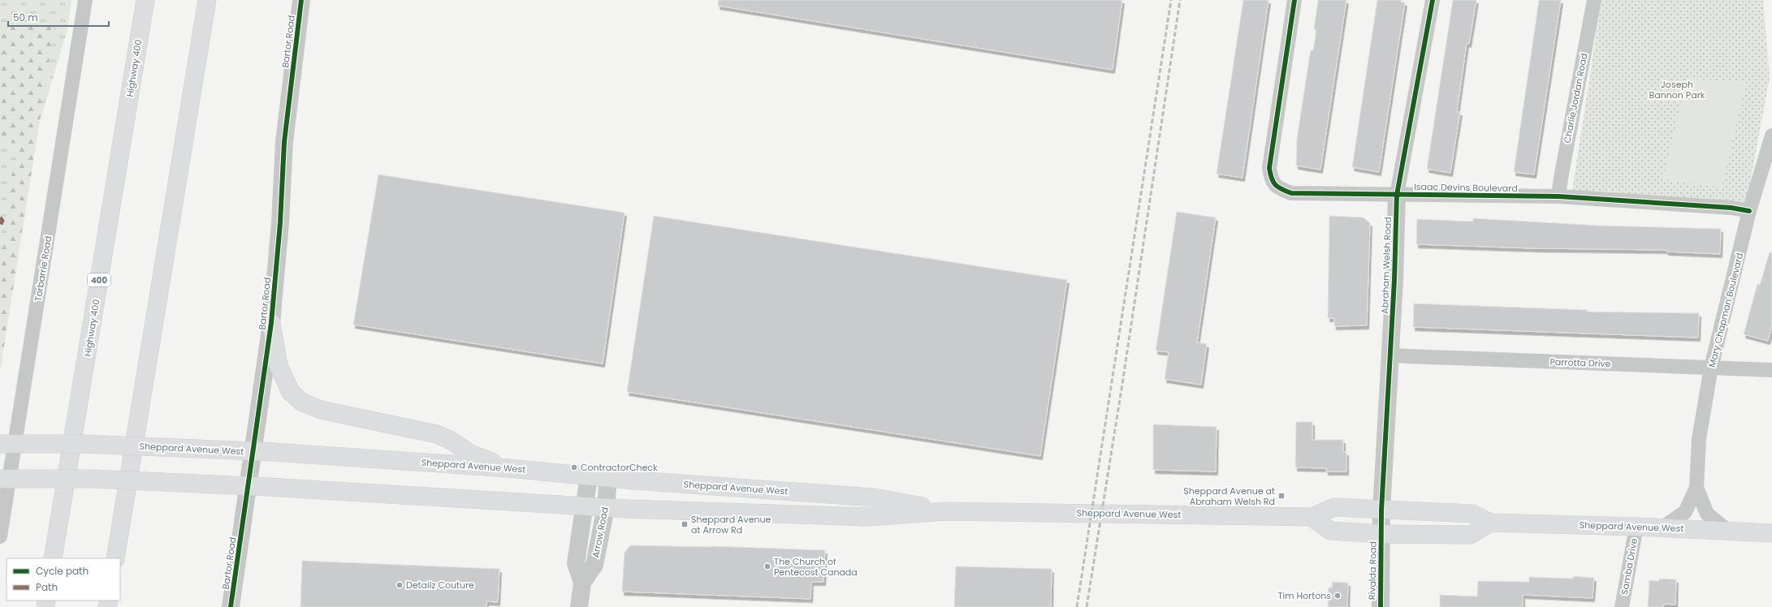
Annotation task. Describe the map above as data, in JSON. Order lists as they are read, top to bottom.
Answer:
{
  "streets": {
    "main road": ["Highway 400", "400", "Sheppard Avenue West"],
    "street": [
      "Bartor Road",
      "Charlie Jordan Road",
      "Isaac Devins Boulevard",
      "Abraham Welsh Road",
      "Torbarrie Road",
      "Mary Chapman Boulevard",
      "Parrotta Drive",
      "Arrow Road",
      "Samba Drive",
      "Rivalda Road"
    ]
  },
  "crossings": [
    ["Charlie Jordan Road", "Isaac Devins Boulevard"],
    ["Isaac Devins Boulevard", "Abraham Welsh Road"],
    ["Isaac Devins Boulevard", "Mary Chapman Boulevard"],
    ["Abraham Welsh Road", "Parrotta Drive"],
    ["Abraham Welsh Road", "Sheppard Avenue West"],
    ["Abraham Welsh Road", "Rivalda Road"],
    ["Mary Chapman Boulevard", "Parrotta Drive"],
    ["Mary Chapman Boulevard", "Sheppard Avenue West"],
    ["Sheppard Avenue West", "Arrow Road"],
    ["Sheppard Avenue West", "Samba Drive"]
  ],
  "parks": ["Joseph Bannon Park"],
  "places": {
    "other": [
      "ContractorCheck",
      "The Church of Pentecost Canada",
      "Detailz Couture",
      "Tim Hortons"
    ],
    "transit": ["Sheppard Avenue at Abraham Welsh Rd", "Sheppard Avenue at Arrow Rd"]
  },
  "legend": ["Cycle path", "Path"],
  "scale_bar": "50 m"
}
